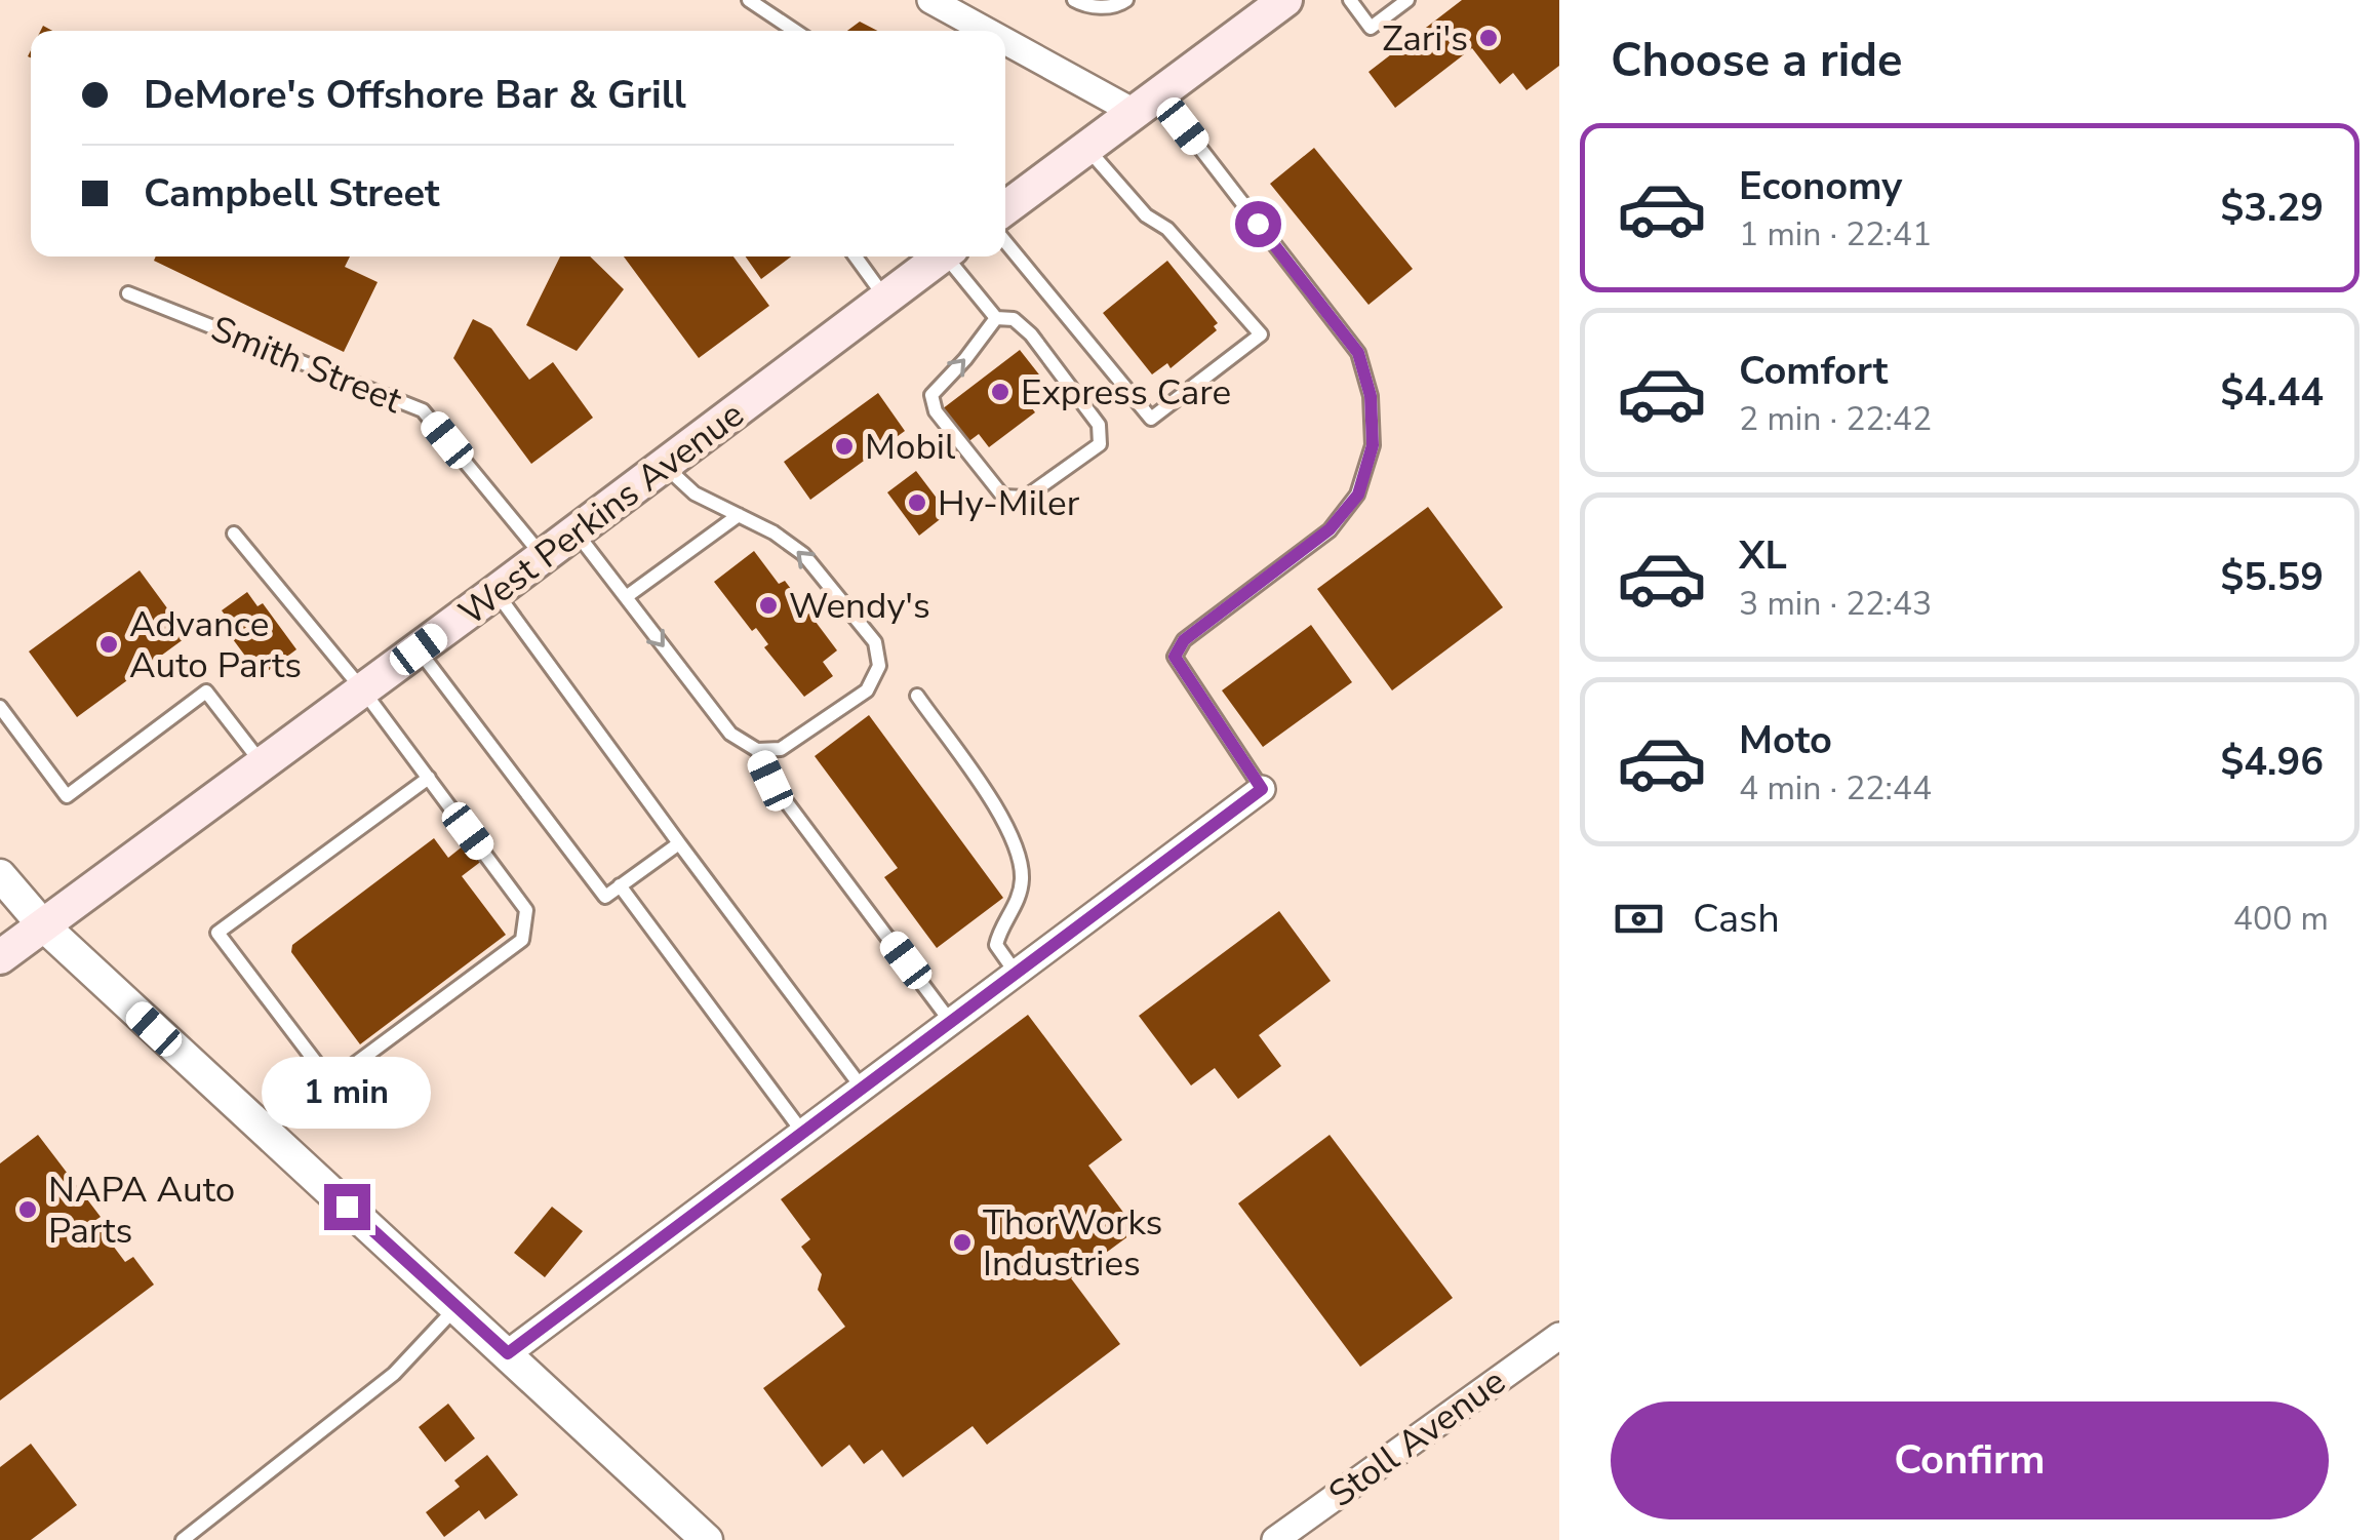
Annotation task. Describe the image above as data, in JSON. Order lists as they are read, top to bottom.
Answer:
{
  "streets": {
    "main road": ["West Perkins Avenue"],
    "street": ["Stoll Avenue"],
    "lane": ["Smith Street"]
  },
  "crossings": [
    ["Smith Street", "West Perkins Avenue"]
  ],
  "places": [
    "Zari's",
    "Express Care",
    "Mobil",
    "Hy-Miler",
    "Wendy's",
    "Advance Auto Parts",
    "NAPA Auto Parts",
    "ThorWorks Industries"
  ],
  "page": {
    "heading": "Choose a ride",
    "banner": ["DeMore's Offshore Bar & Grill", "Campbell Street"],
    "list": [
      {
        "name": "Economy",
        "note": "1 min · 22:41",
        "value": "$3.29"
      },
      {
        "name": "Comfort",
        "note": "2 min · 22:42",
        "value": "$4.44"
      },
      {
        "name": "XL",
        "note": "3 min · 22:43",
        "value": "$5.59"
      },
      {
        "name": "Moto",
        "note": "4 min · 22:44",
        "value": "$4.96"
      }
    ],
    "pay": ["Cash", "400 m"],
    "bubble": "1 min",
    "buttons": "Confirm"
  }
}
